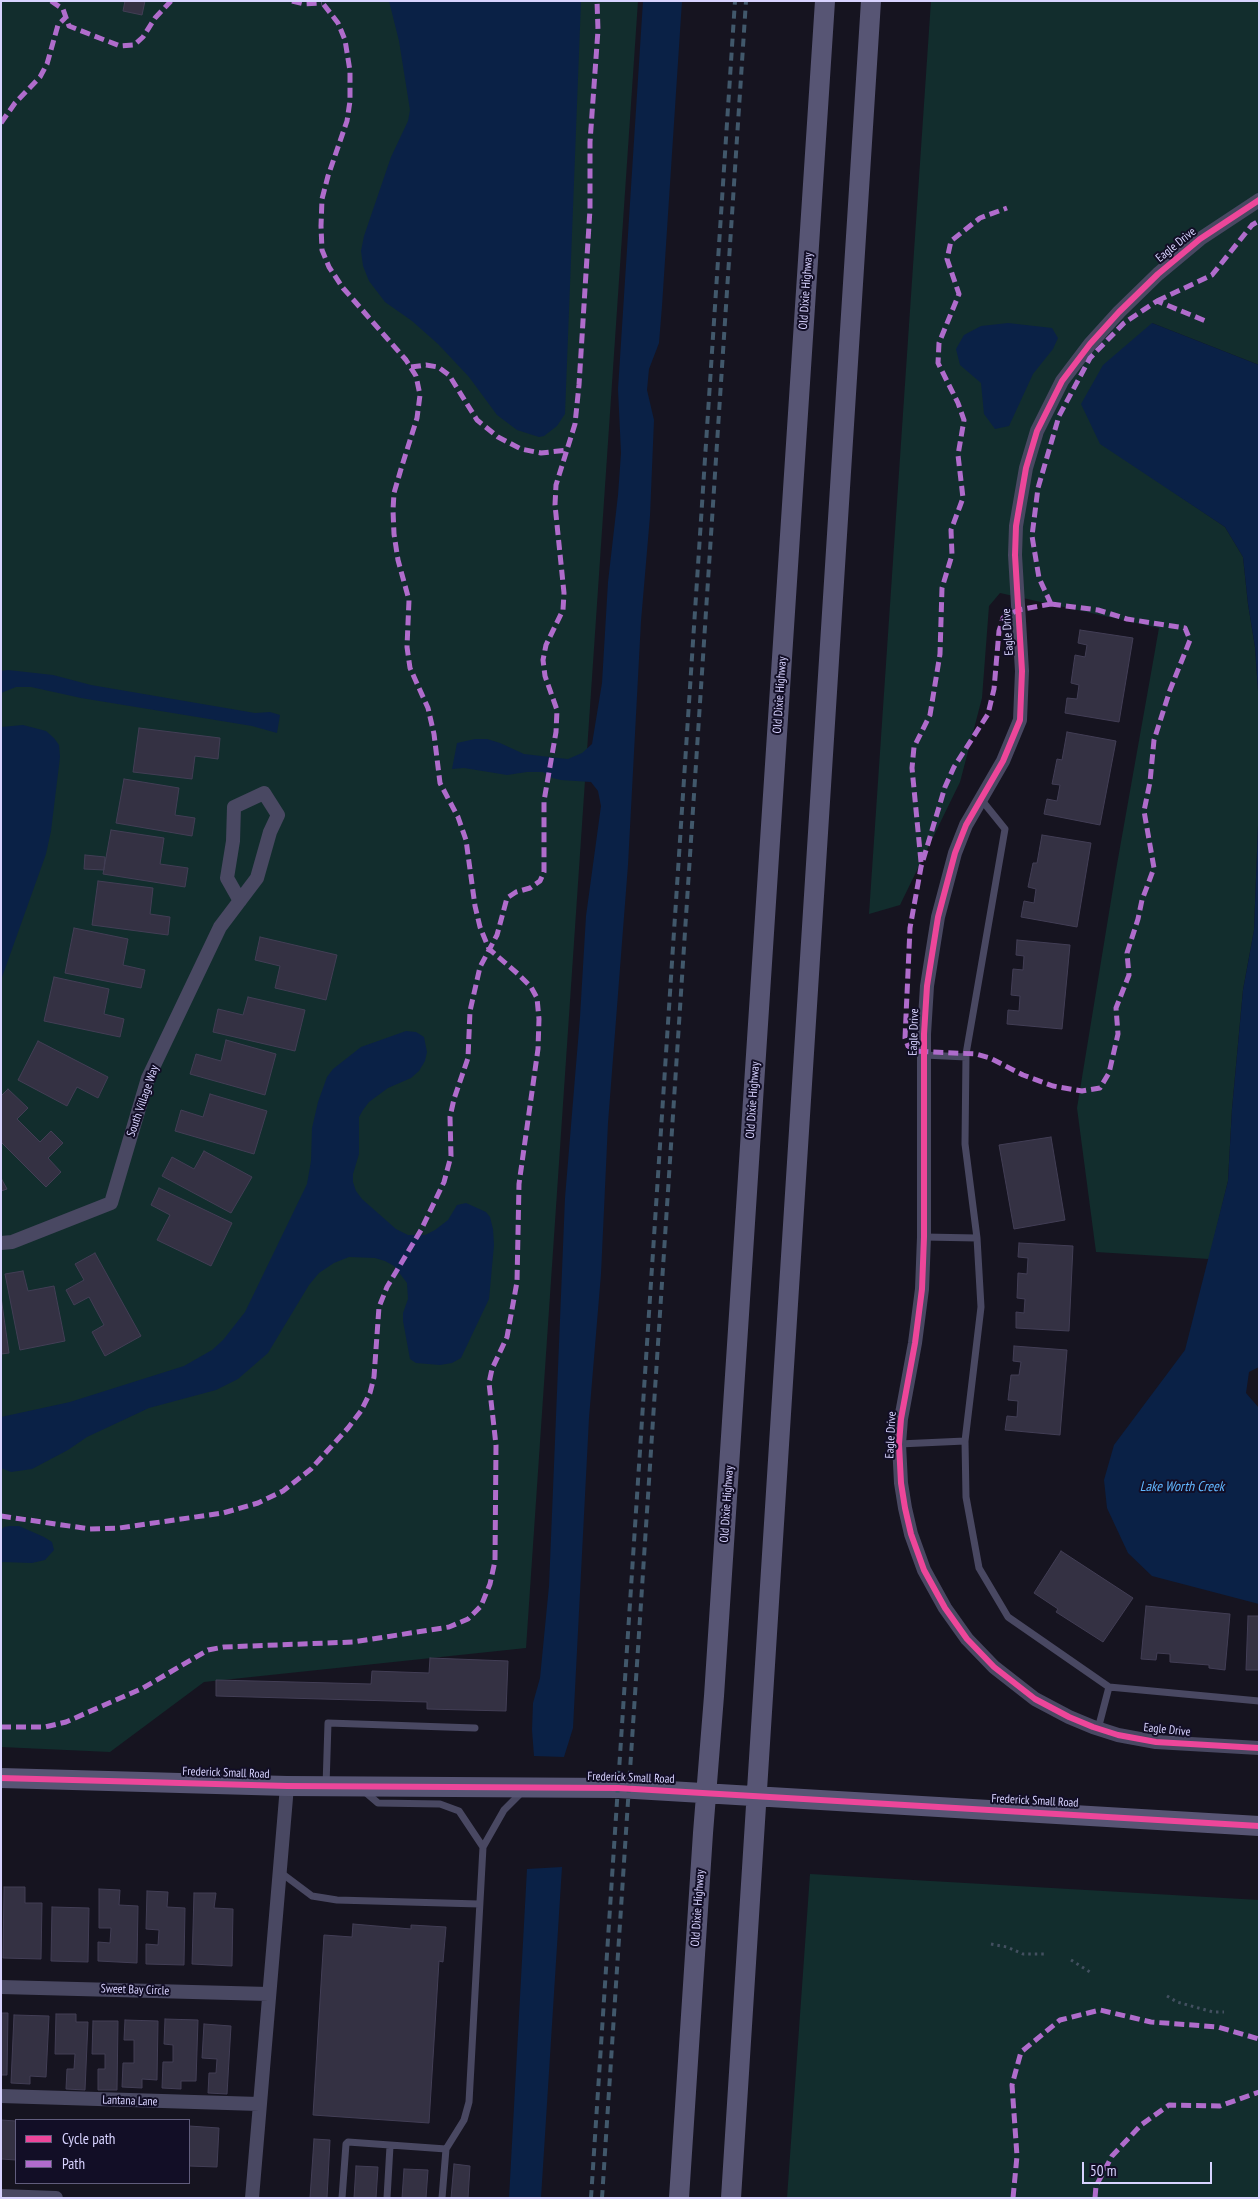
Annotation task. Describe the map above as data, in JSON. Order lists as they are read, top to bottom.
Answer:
{
  "streets": {
    "main road": ["Old Dixie Highway", "Frederick Small Road"],
    "street": [
      "Eagle Drive",
      "South Village Way",
      "Sweet Bay Circle",
      "Lantana Lane"
    ]
  },
  "crossings": [
    ["Old Dixie Highway", "Frederick Small Road"]
  ],
  "water": ["Lake Worth Creek"],
  "legend": ["Cycle path", "Path"],
  "scale_bar": "50 m"
}
